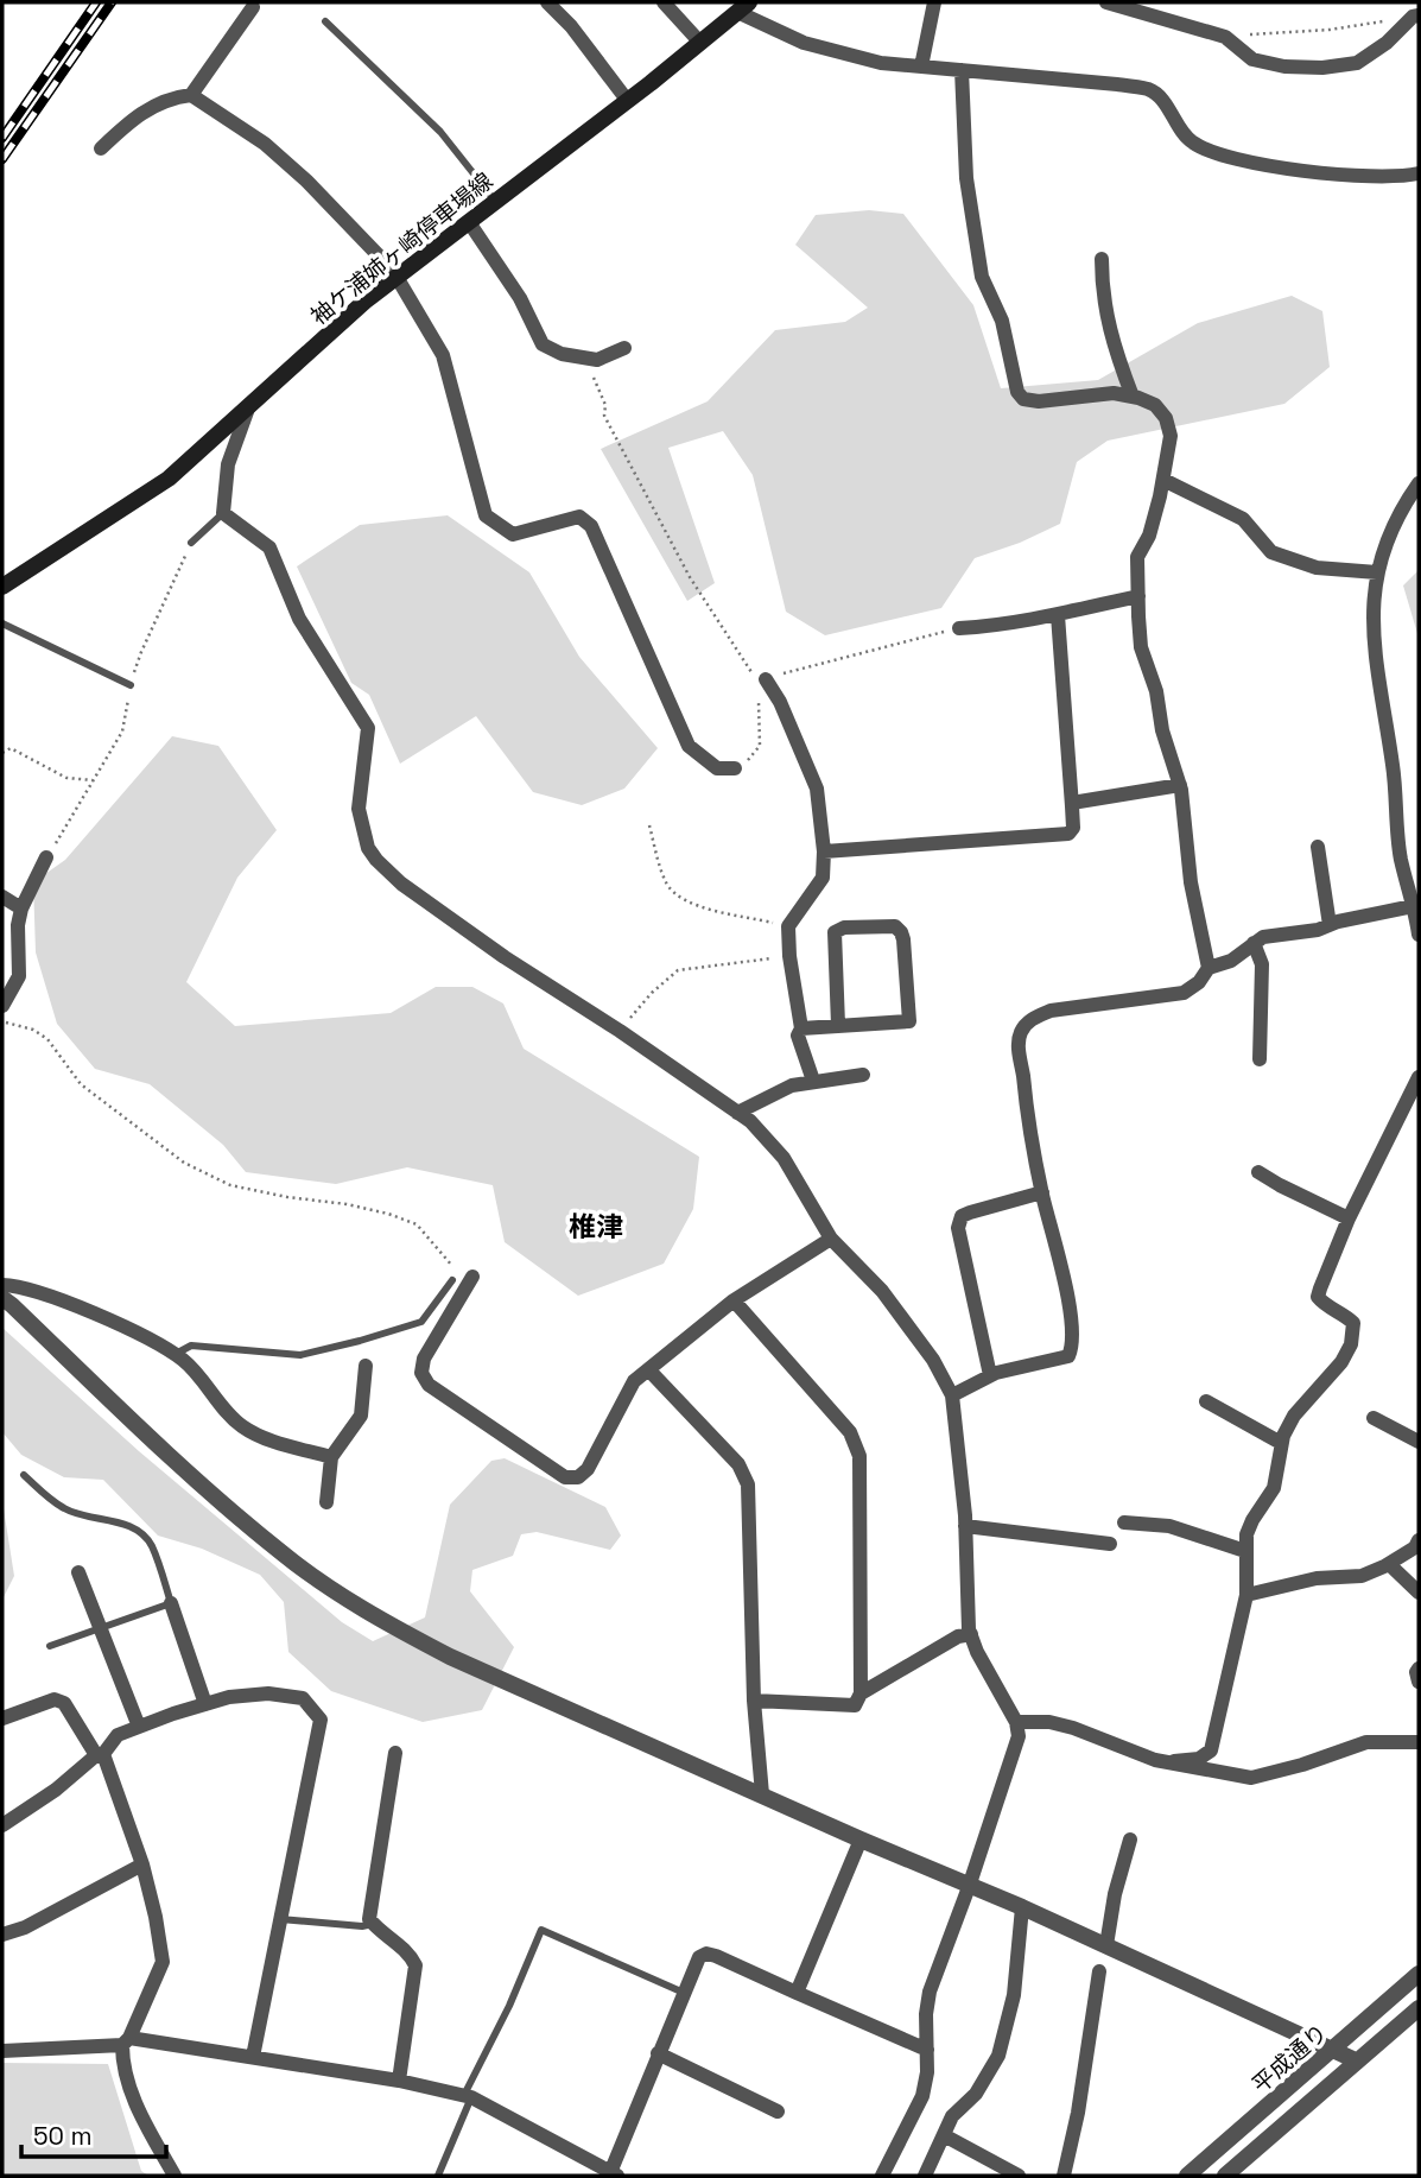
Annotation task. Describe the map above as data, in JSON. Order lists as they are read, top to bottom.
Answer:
{
  "streets": {
    "main road": ["袖ケ浦姉ヶ崎停車場線"],
    "street": ["平成通り"]
  },
  "districts": ["椎津"],
  "scale_bar": "50 m"
}
